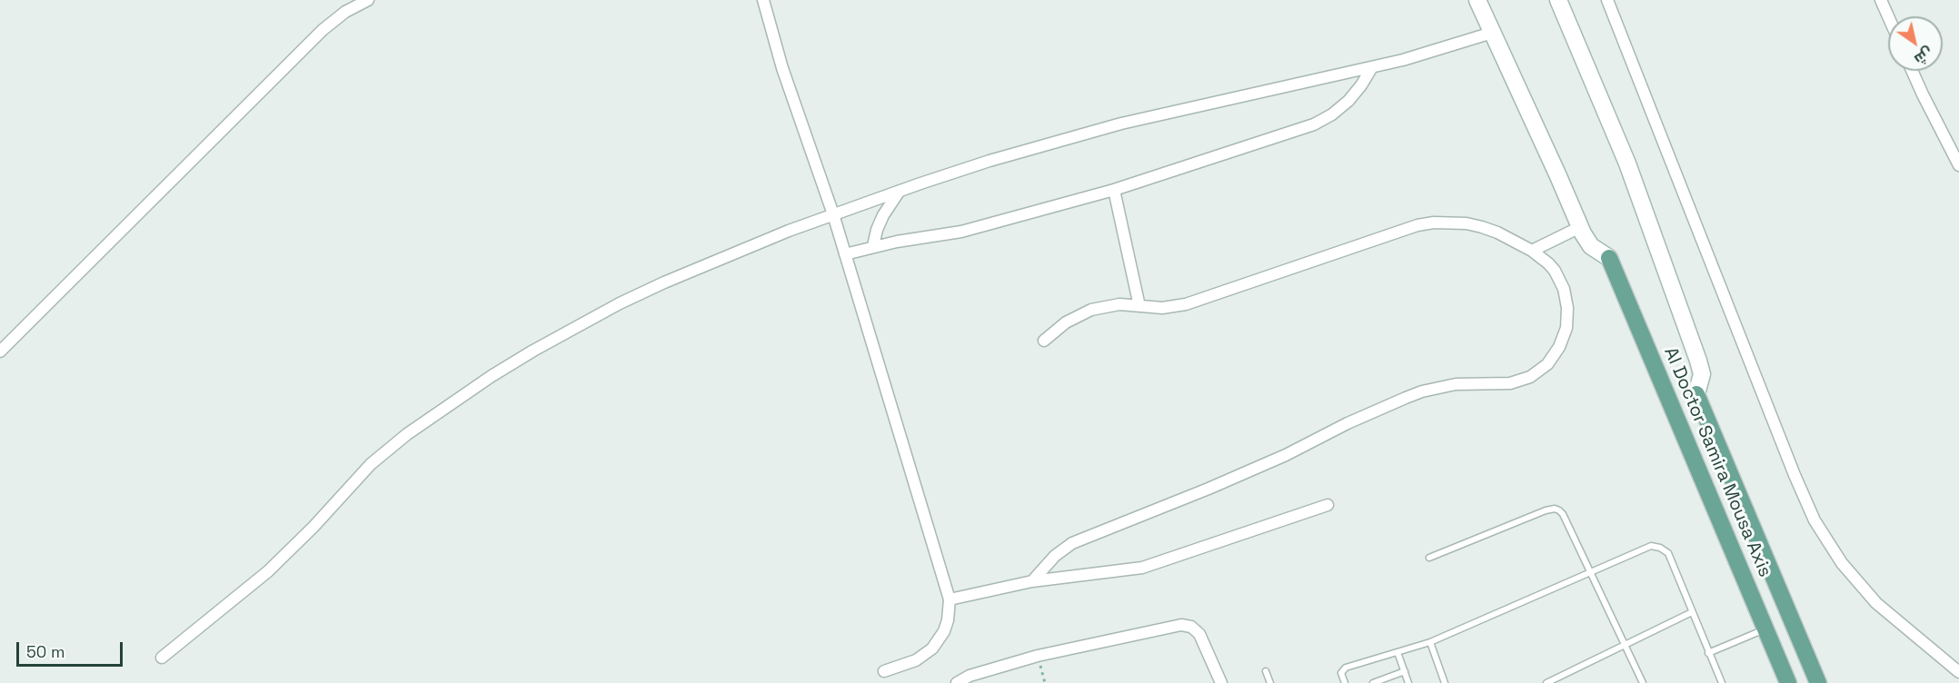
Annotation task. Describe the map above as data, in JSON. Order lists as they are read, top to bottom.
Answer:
{
  "streets": {
    "main road": ["Al Doctor Samira Mousa Axis"]
  },
  "scale_bar": "50 m",
  "north": "bottom right"
}
